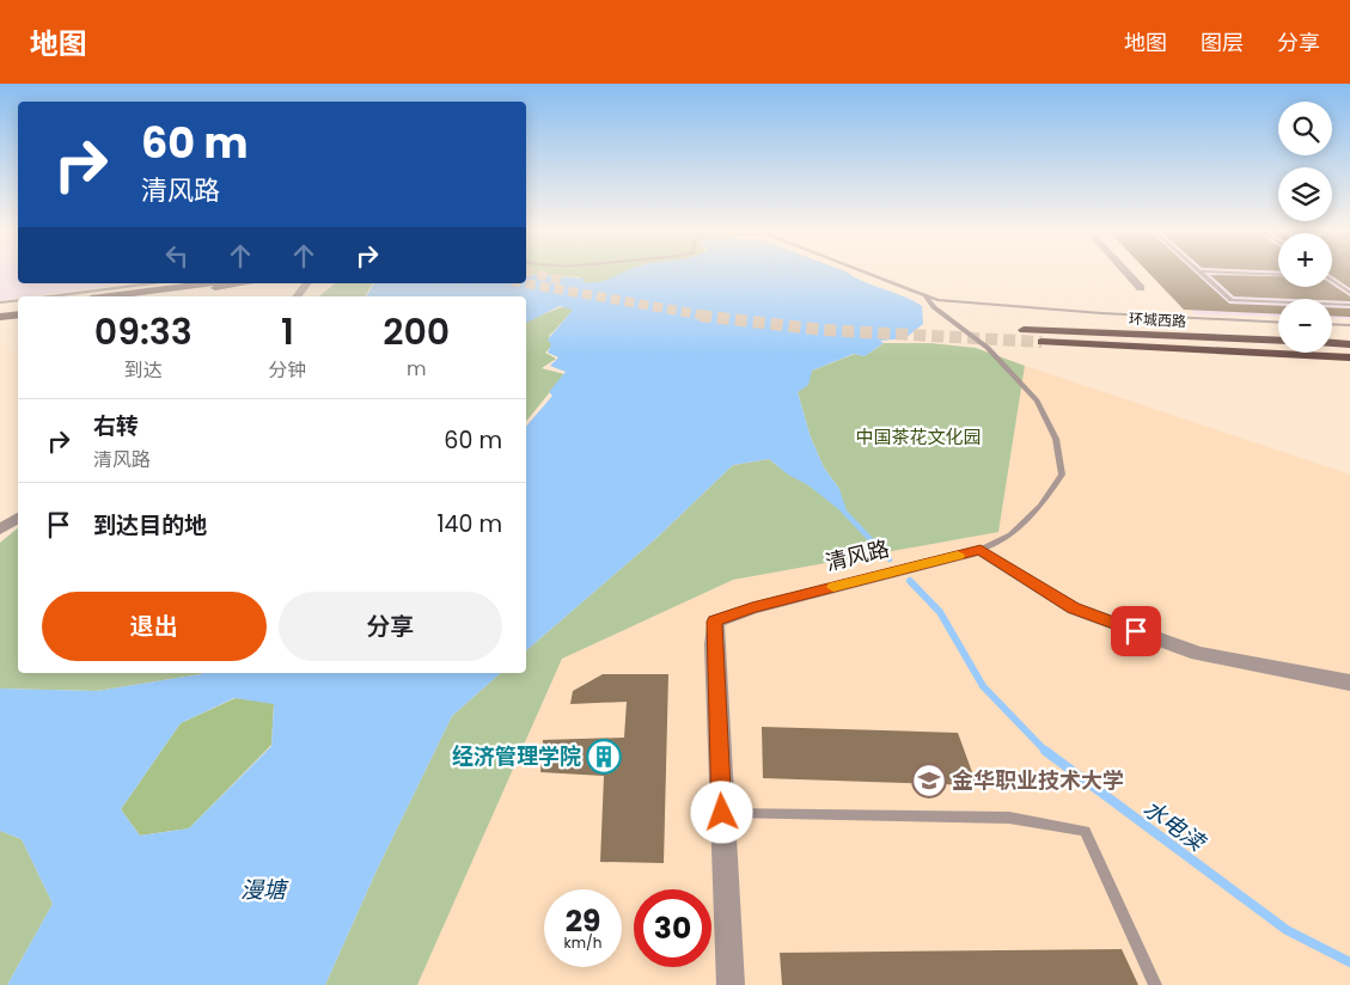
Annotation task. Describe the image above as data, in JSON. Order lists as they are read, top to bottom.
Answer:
{
  "streets": {
    "main road": ["环城西路"],
    "street": ["清风路"]
  },
  "water": ["水电渎", "漫塘"],
  "parks": ["中国茶花文化园"],
  "places": {
    "building": ["经济管理学院"],
    "school or university": ["金华职业技术大学"]
  },
  "page": {
    "header": "地图",
    "nav": ["地图", "图层", "分享"],
    "map_buttons": ["+", "−"],
    "turn": ["60 m", "清风路"],
    "eta": [
      "09:33",
      "到达",
      "1",
      "分钟",
      "200",
      "m"
    ],
    "list": [
      {
        "name": "右转",
        "note": "清风路",
        "value": "60 m"
      },
      {
        "name": "到达目的地",
        "value": "140 m"
      }
    ],
    "buttons": ["退出", "分享"],
    "speed": "29 km/h",
    "limit": "30"
  }
}
